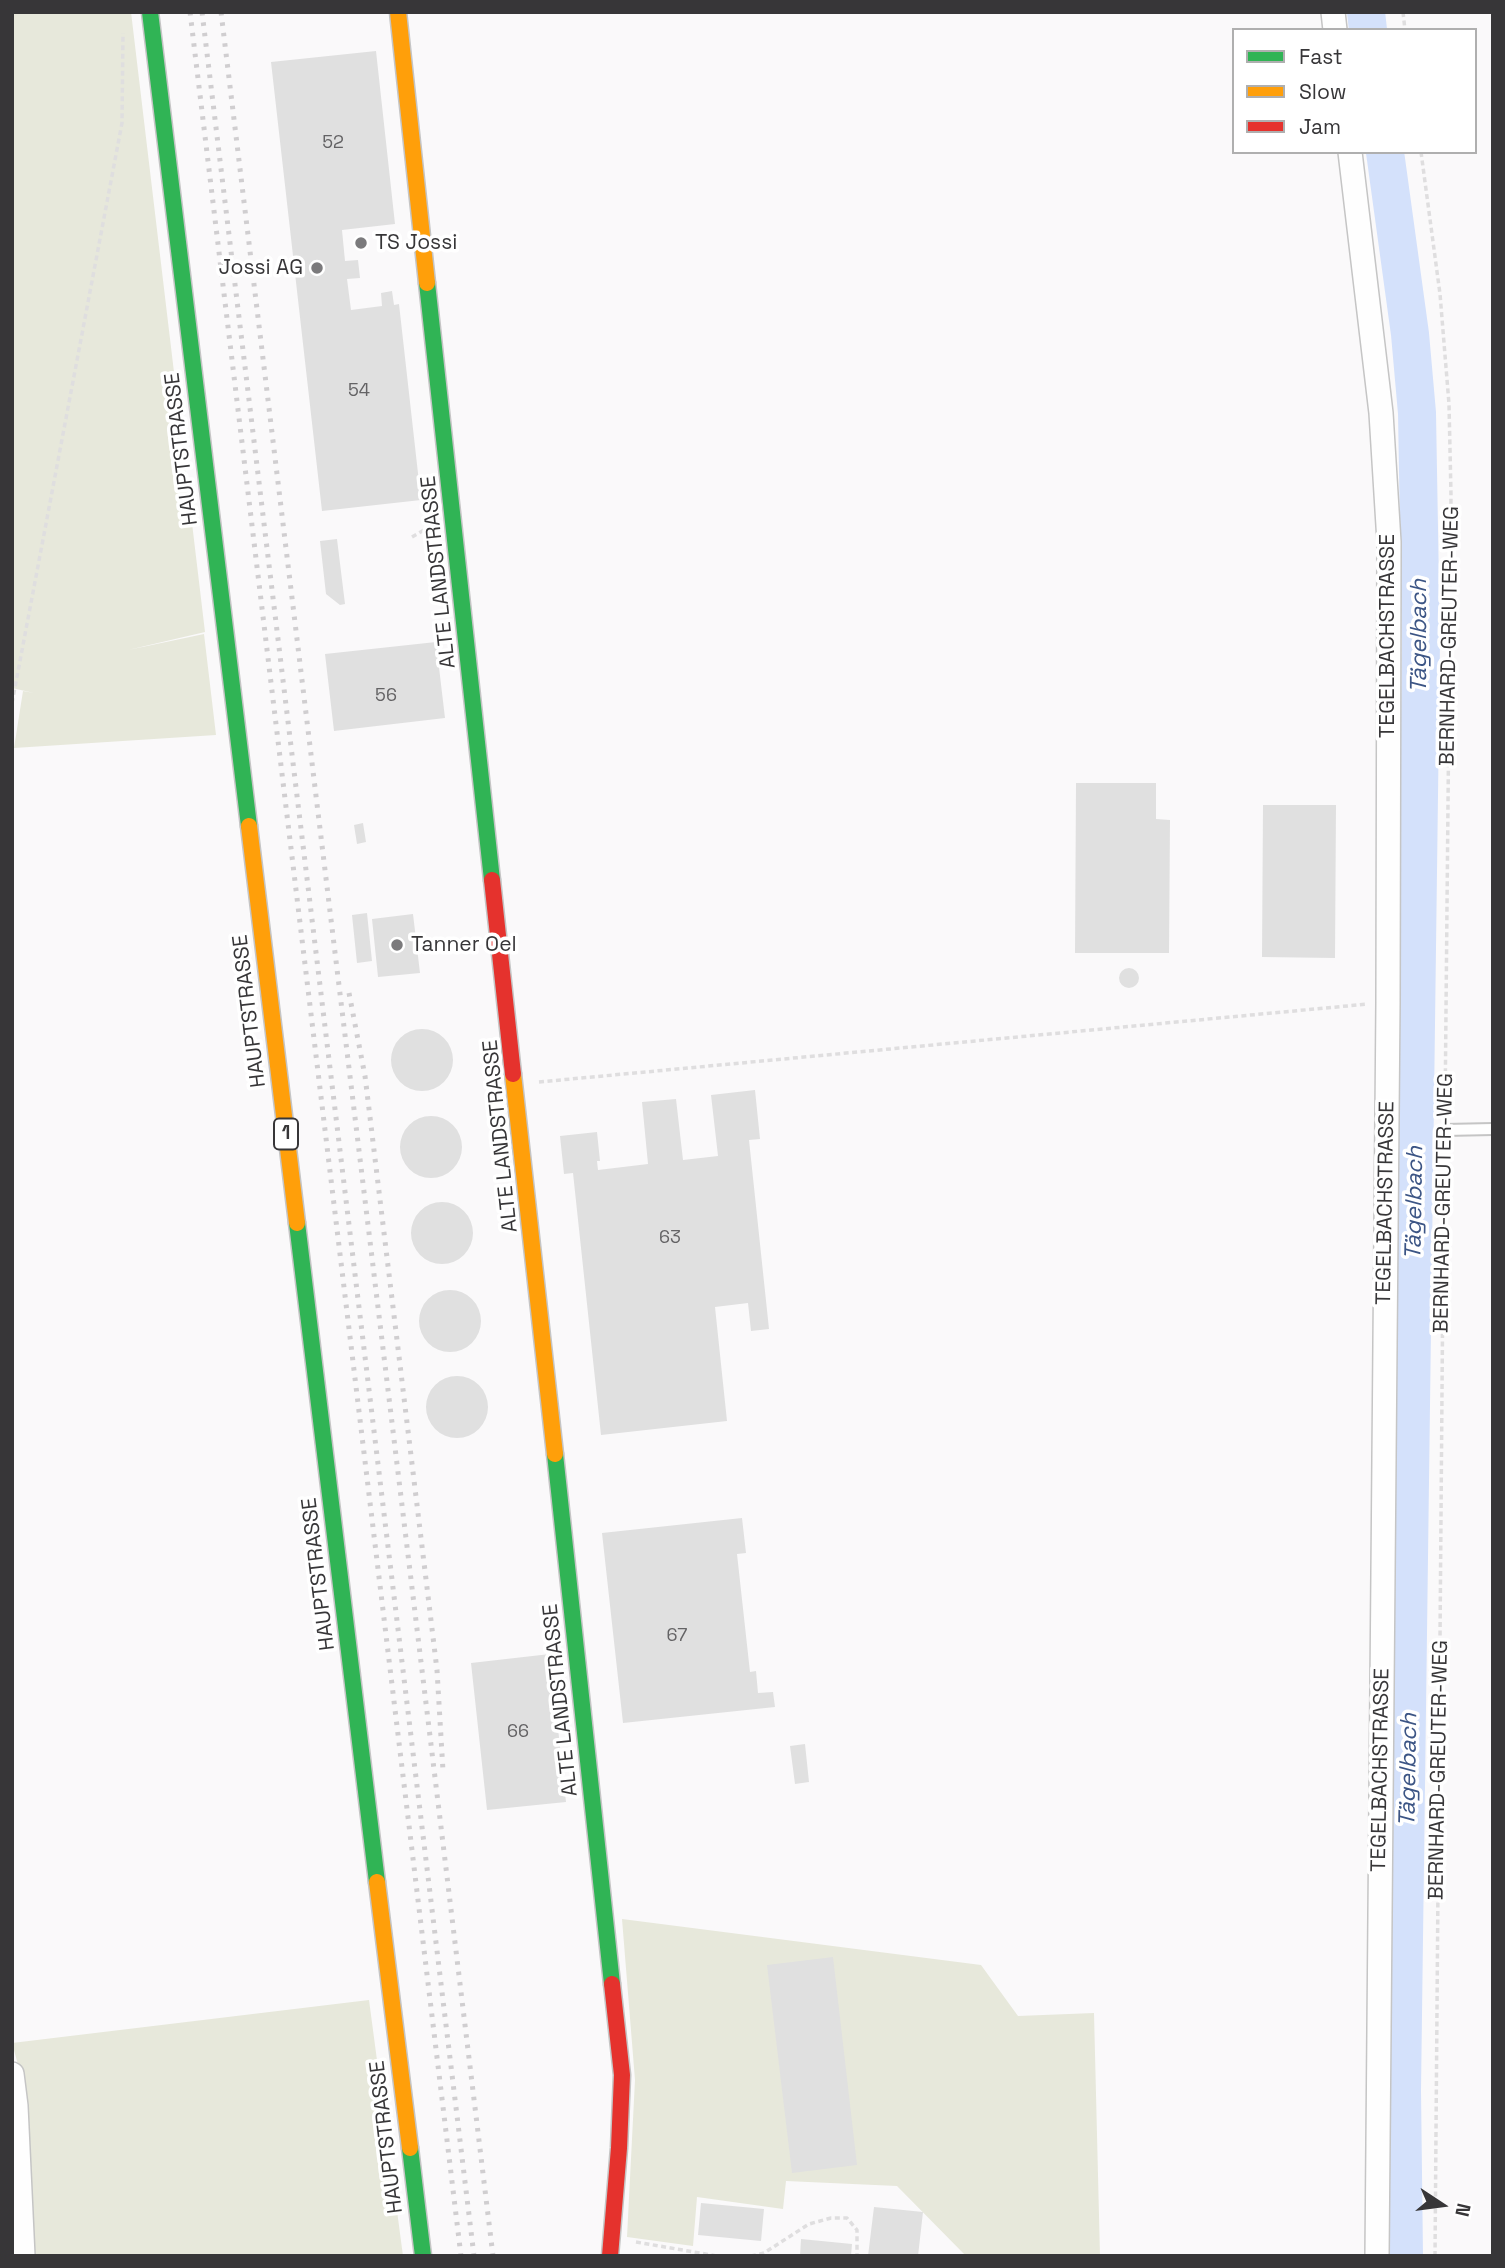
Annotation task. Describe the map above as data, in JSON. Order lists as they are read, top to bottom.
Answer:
{
  "streets": {
    "street": [
      "HAUPTSTRASSE",
      "ALTE LANDSTRASSE",
      "TEGELBACHSTRASSE",
      "1"
    ],
    "path": ["BERNHARD-GREUTER-WEG"]
  },
  "water": ["Tägelbach"],
  "places": ["TS Jossi", "Jossi AG", "Tanner Oel"],
  "house_numbers": [
    "52",
    "54",
    "56",
    "63",
    "67",
    "66"
  ],
  "legend": ["Fast", "Slow", "Jam"],
  "north": "right"
}
